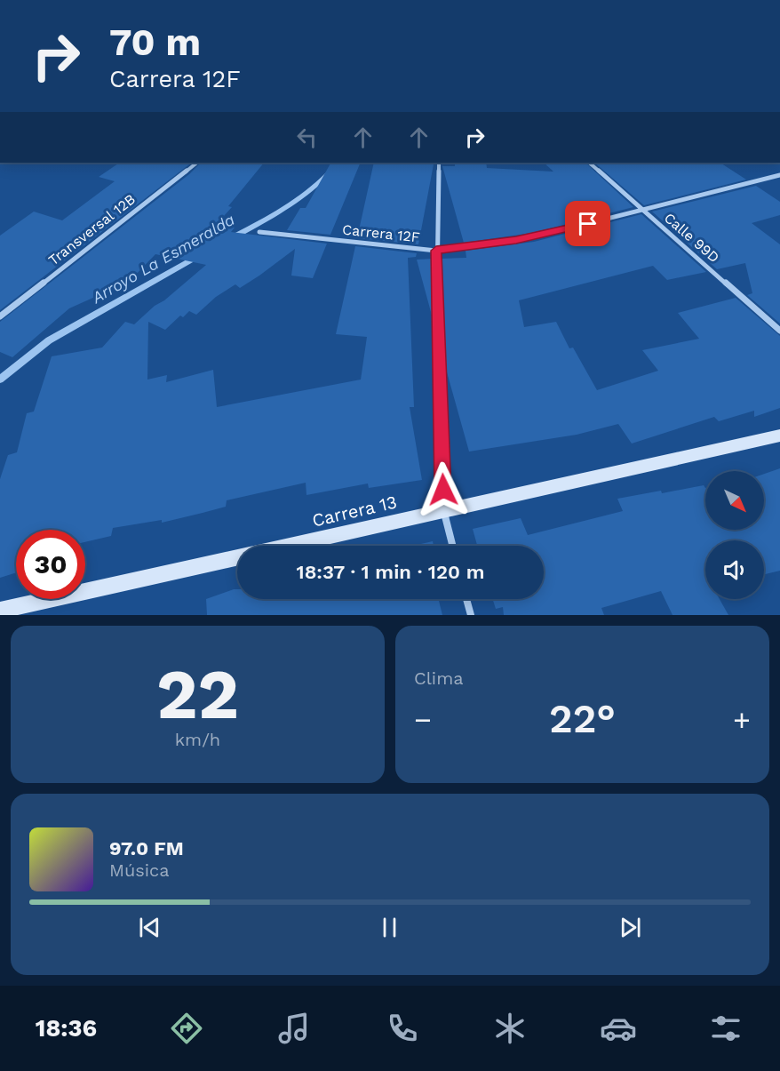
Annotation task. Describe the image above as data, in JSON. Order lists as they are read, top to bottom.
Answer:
{
  "streets": {
    "street": [
      "Transversal 12B",
      "Carrera 12F",
      "Calle 99D",
      "Carrera 13"
    ]
  },
  "crossings": [
    ["Carrera 12F", "Calle 99D"]
  ],
  "water": ["Arroyo La Esmeralda"],
  "north": "bottom right",
  "page": {
    "turn": ["70 m", "Carrera 12F"],
    "limit": "30",
    "trip": "18:37 · 1 min · 120 m",
    "tile": [
      ["22", "km/h"],
      "Clima"
    ],
    "heat": ["−", "22°", "+"],
    "song": ["97.0 FM", "Música"],
    "tabs": "18:36"
  }
}
